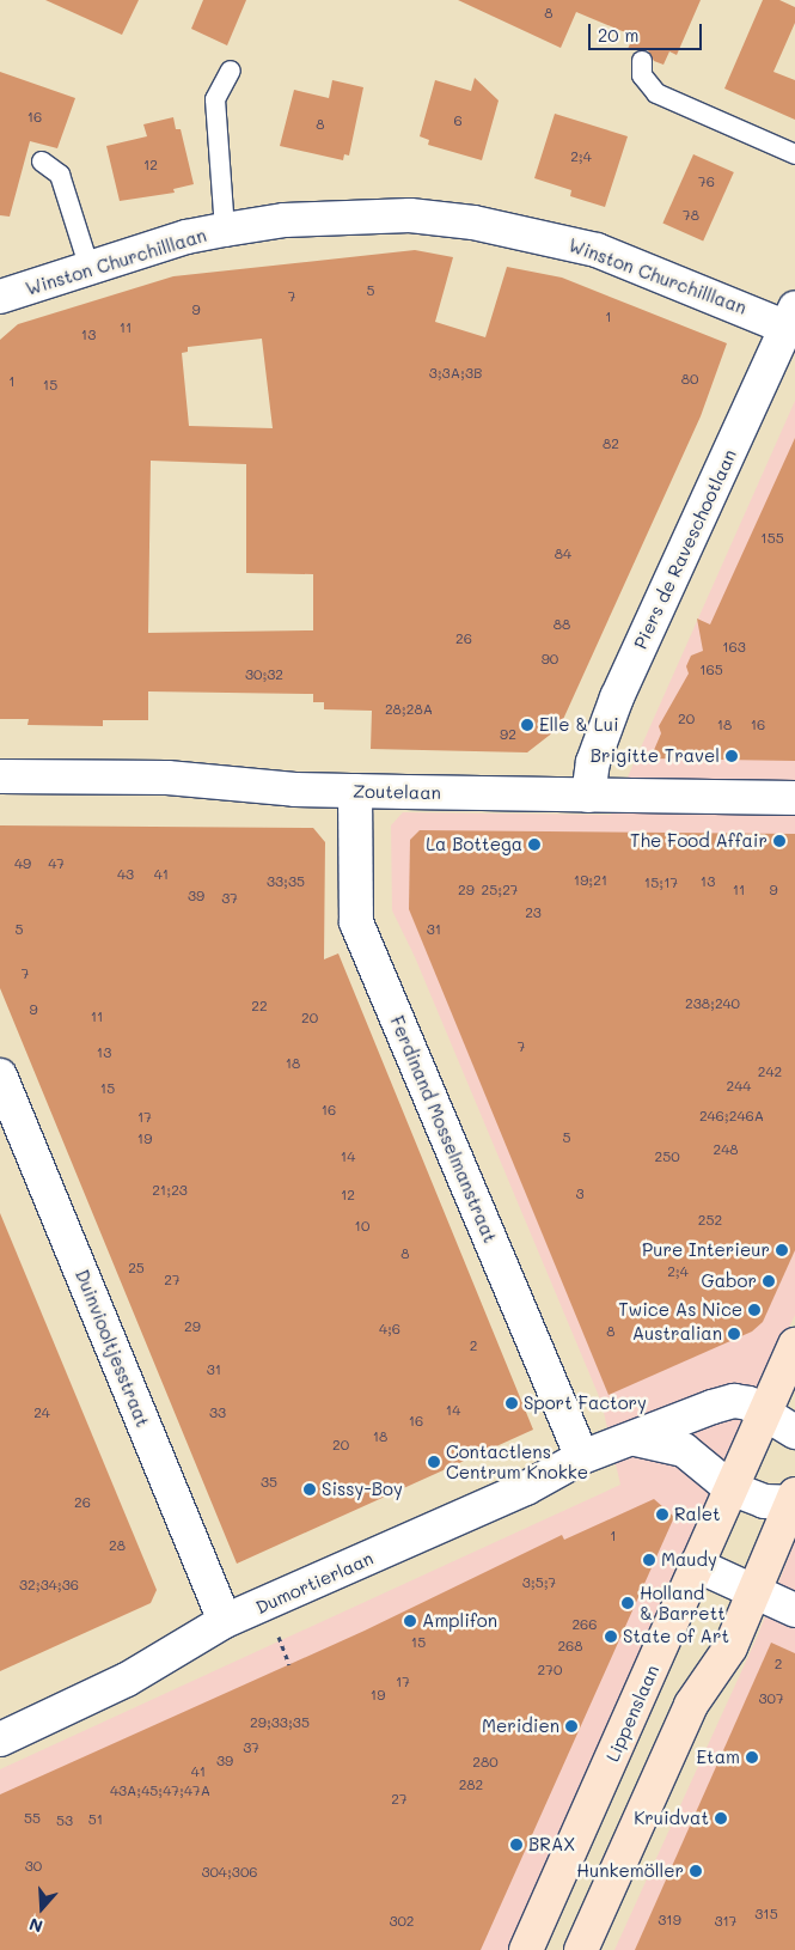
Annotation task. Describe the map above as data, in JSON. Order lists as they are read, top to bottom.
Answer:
{
  "streets": {
    "street": [
      "Winston Churchilllaan",
      "Piers de Raveschootlaan",
      "Zoutelaan",
      "Ferdinand Mosselmanstraat",
      "Duinviooltjesstraat",
      "Dumortierlaan",
      "Lippenslaan"
    ]
  },
  "crossings": [
    ["Winston Churchilllaan", "Piers de Raveschootlaan"],
    ["Piers de Raveschootlaan", "Zoutelaan"],
    ["Zoutelaan", "Ferdinand Mosselmanstraat"],
    ["Ferdinand Mosselmanstraat", "Dumortierlaan"],
    ["Duinviooltjesstraat", "Dumortierlaan"],
    ["Dumortierlaan", "Lippenslaan"]
  ],
  "places": [
    "Elle & Lui",
    "Brigitte Travel",
    "The Food Affair",
    "La Bottega",
    "Pure Interieur",
    "Gabor",
    "Twice As Nice",
    "Australian",
    "Sport Factory",
    "Contactlens Centrum Knokke",
    "Sissy-Boy",
    "Ralet",
    "Maudy",
    "Holland & Barrett",
    "Amplifon",
    "State of Art",
    "Meridien",
    "Etam",
    "Kruidvat",
    "BRAX",
    "Hunkemöller"
  ],
  "house_numbers": [
    "8",
    "16",
    "6",
    "8",
    "2;4",
    "12",
    "76",
    "78",
    "5",
    "7",
    "9",
    "1",
    "11",
    "13",
    "3;3A;3B",
    "80",
    "1",
    "15",
    "82",
    "155",
    "84",
    "88",
    "26",
    "163",
    "90",
    "165",
    "30;32",
    "28;28A",
    "20",
    "18",
    "16",
    "92",
    "49",
    "47",
    "43",
    "41",
    "19;21",
    "33;35",
    "13",
    "15;17",
    "29",
    "25;27",
    "11",
    "9",
    "39",
    "37",
    "23",
    "5",
    "31",
    "7",
    "238;240",
    "22",
    "9",
    "11",
    "20",
    "7",
    "13",
    "18",
    "242",
    "244",
    "15",
    "16",
    "246;246A",
    "17",
    "5",
    "19",
    "248",
    "14",
    "250",
    "21;23",
    "3",
    "12",
    "252",
    "10",
    "8",
    "25",
    "2;4",
    "27",
    "29",
    "4;6",
    "8",
    "2",
    "31",
    "14",
    "24",
    "33",
    "16",
    "18",
    "20",
    "35",
    "26",
    "1",
    "28",
    "3;5;7",
    "32;34;36",
    "266",
    "15",
    "268",
    "2",
    "270",
    "17",
    "19",
    "307",
    "29;33;35",
    "37",
    "39",
    "280",
    "41",
    "282",
    "43A;45;47;47A",
    "27",
    "55",
    "51",
    "53",
    "30",
    "304;306",
    "315",
    "319",
    "302",
    "317"
  ],
  "scale_bar": "20 m",
  "north": "bottom"
}
